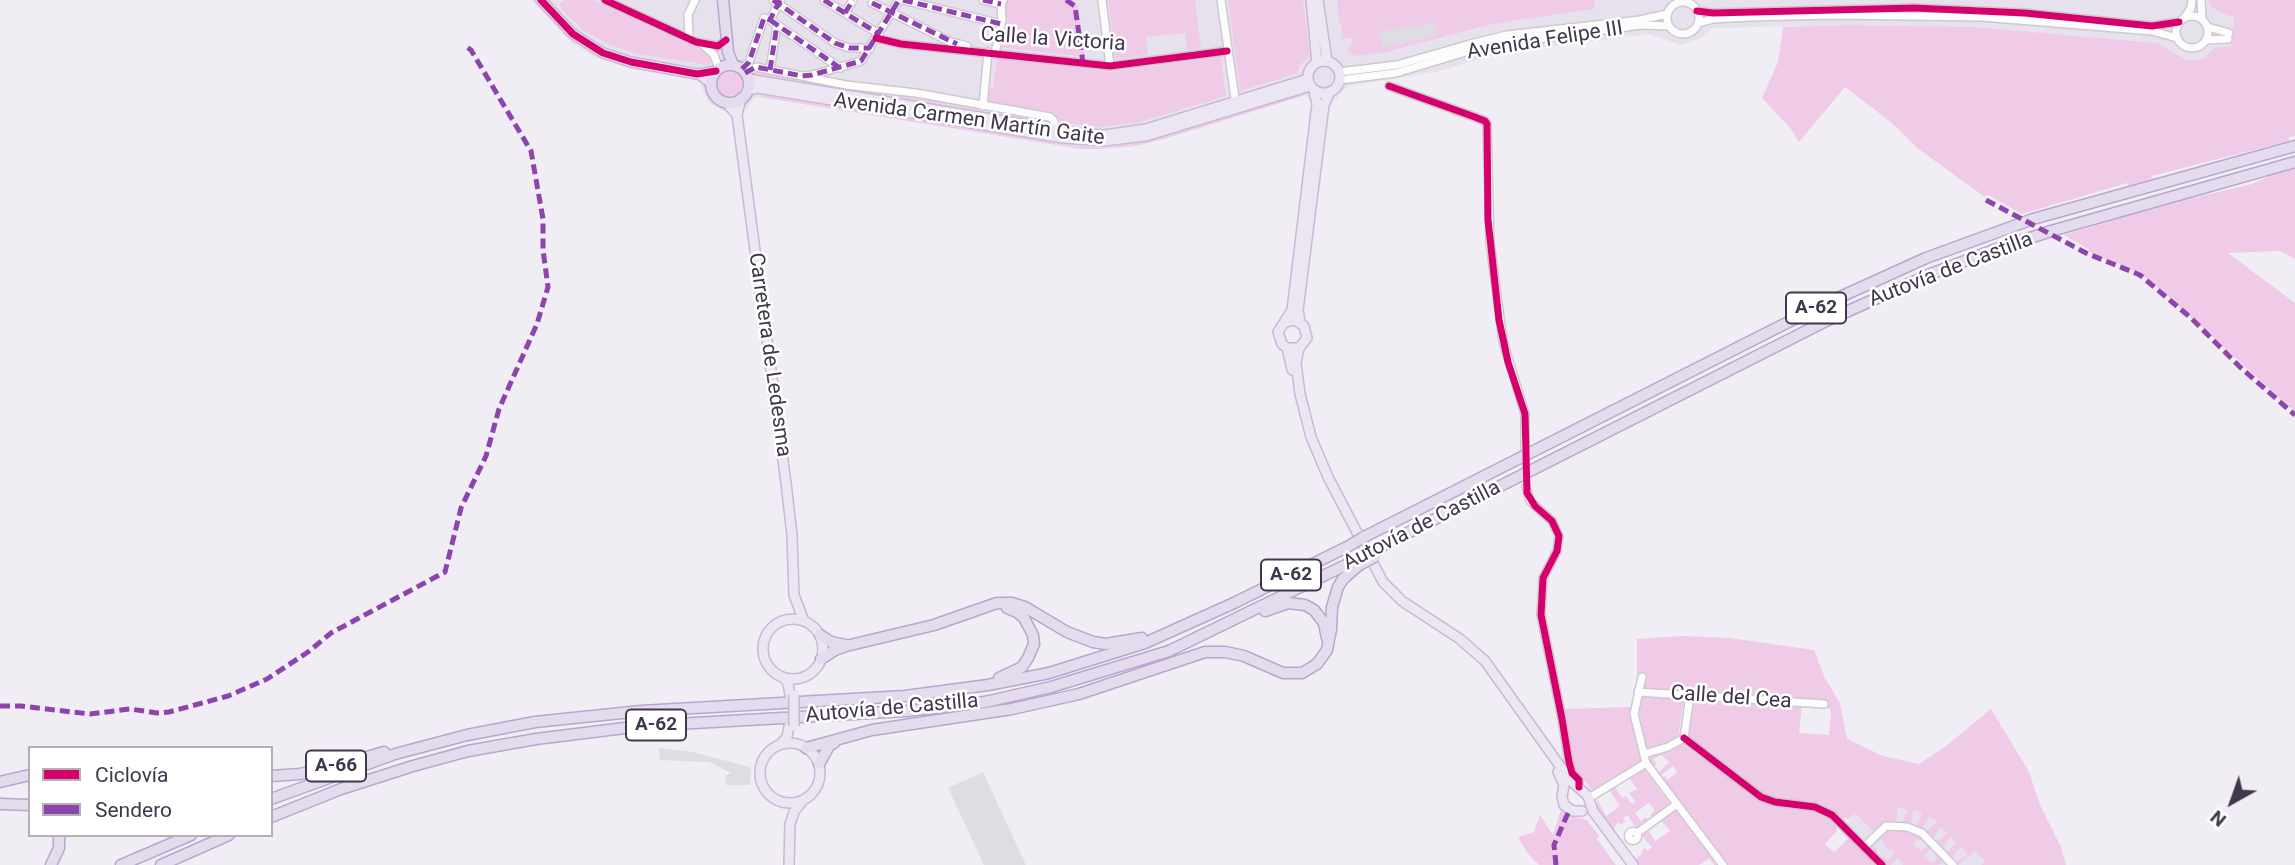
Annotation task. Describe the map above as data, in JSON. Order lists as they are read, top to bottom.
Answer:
{
  "streets": {
    "highway": ["Autovía de Castilla", "A-62", "A-66"],
    "main road": ["Avenida Carmen Martín Gaite", "Carretera de Ledesma"],
    "street": ["Calle la Victoria", "Avenida Felipe III", "Calle del Cea"]
  },
  "crossings": [
    ["Avenida Felipe III", "Avenida Carmen Martín Gaite"],
    ["Avenida Carmen Martín Gaite", "Carretera de Ledesma"],
    ["Autovía de Castilla", "A-66"]
  ],
  "legend": ["Ciclovía", "Sendero"],
  "north": "bottom left"
}
